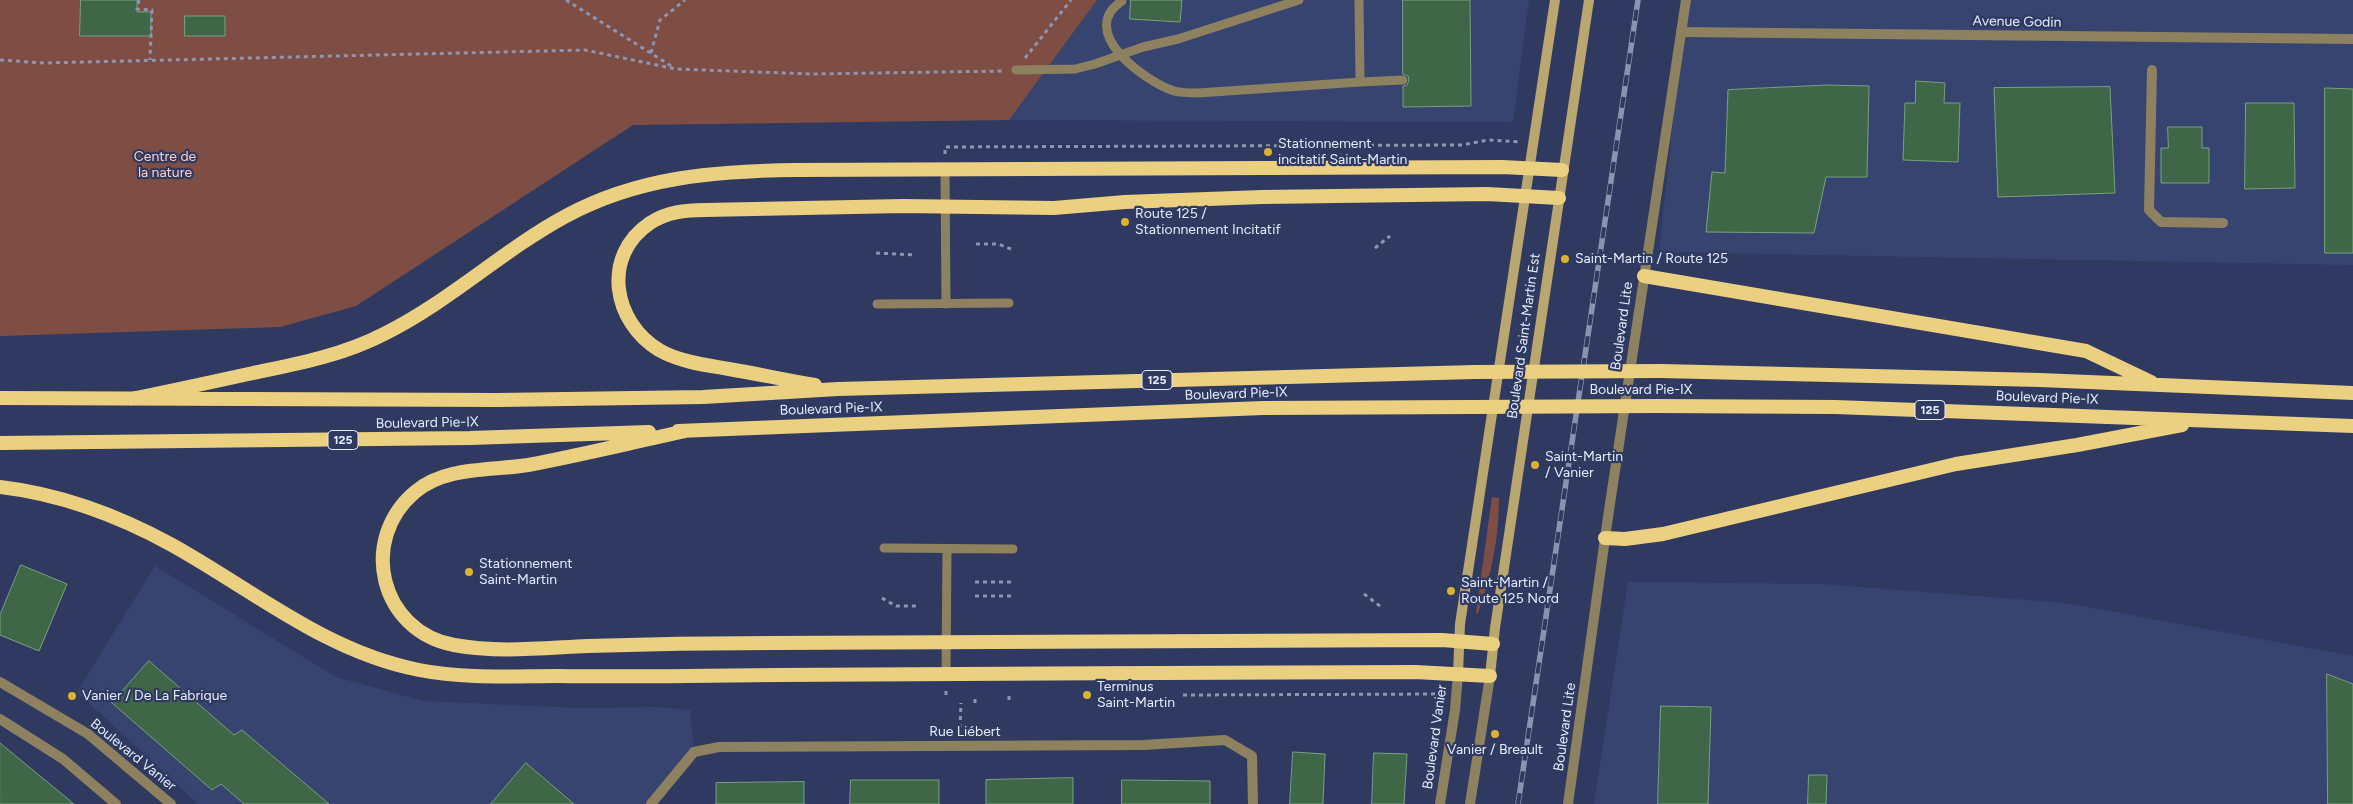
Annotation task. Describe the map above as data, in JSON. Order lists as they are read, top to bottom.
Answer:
{
  "streets": {
    "highway": ["125", "Boulevard Pie-IX"],
    "main road": ["Boulevard Saint-Martin Est"],
    "street": [
      "Avenue Godin",
      "Boulevard Lite",
      "Rue Liébert",
      "Boulevard Vanier"
    ]
  },
  "crossings": [
    ["Avenue Godin", "Boulevard Lite"],
    ["Boulevard Saint-Martin Est", "Boulevard Vanier"]
  ],
  "parks": ["Centre de la nature"],
  "places": [
    "Stationnement incitatif Saint-Martin",
    "Route 125 / Stationnement Incitatif",
    "Saint-Martin / Route 125",
    "Saint-Martin / Vanier",
    "Stationnement Saint-Martin",
    "Saint-Martin / Route 125 Nord",
    "Terminus Saint-Martin",
    "Vanier / De La Fabrique",
    "Vanier / Breault"
  ]
}
